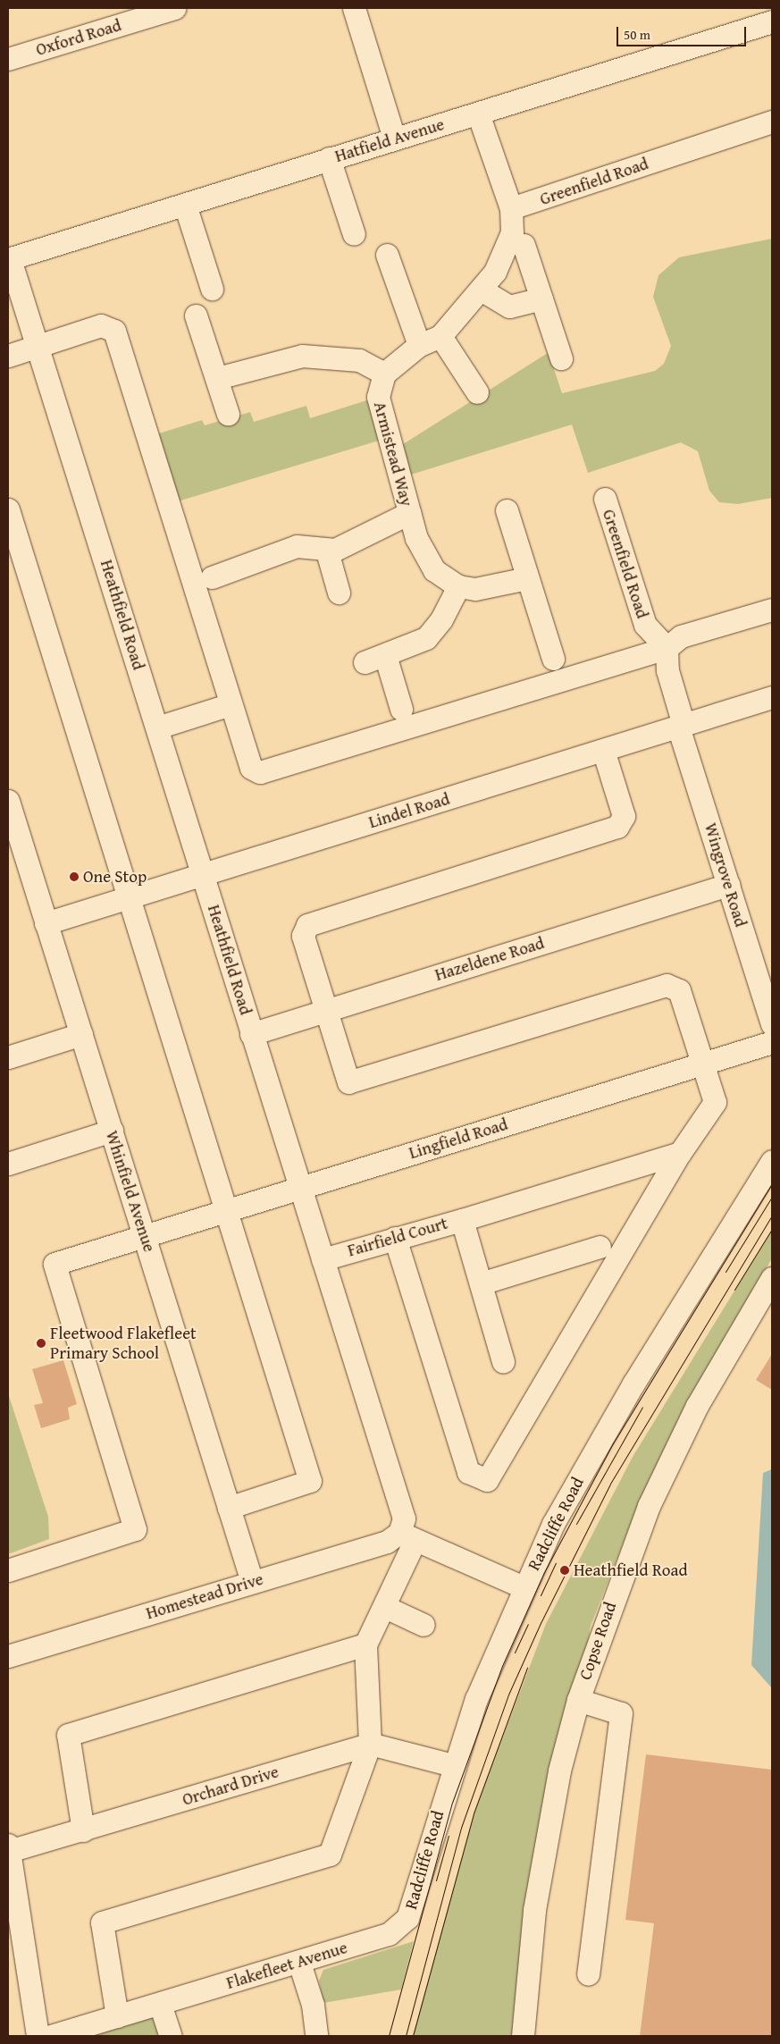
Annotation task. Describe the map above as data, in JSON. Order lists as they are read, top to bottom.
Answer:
{
  "streets": {
    "street": [
      "Oxford Road",
      "Hatfield Avenue",
      "Greenfield Road",
      "Armistead Way",
      "Heathfield Road",
      "Lindel Road",
      "Wingrove Road",
      "Hazeldene Road",
      "Lingfield Road",
      "Whinfield Avenue",
      "Fairfield Court",
      "Radcliffe Road",
      "Homestead Drive",
      "Copse Road",
      "Orchard Drive",
      "Flakefleet Avenue"
    ]
  },
  "crossings": [
    ["Hatfield Avenue", "Heathfield Road"],
    ["Heathfield Road", "Lindel Road"],
    ["Heathfield Road", "Hazeldene Road"],
    ["Heathfield Road", "Lingfield Road"],
    ["Heathfield Road", "Fairfield Court"],
    ["Heathfield Road", "Homestead Drive"],
    ["Lindel Road", "Wingrove Road"],
    ["Lindel Road", "Whinfield Avenue"],
    ["Wingrove Road", "Hazeldene Road"],
    ["Lingfield Road", "Whinfield Avenue"],
    ["Whinfield Avenue", "Homestead Drive"],
    ["Radcliffe Road", "Flakefleet Avenue"]
  ],
  "places": ["One Stop", "Fleetwood Flakefleet Primary School", "Heathfield Road"],
  "scale_bar": "50 m"
}
